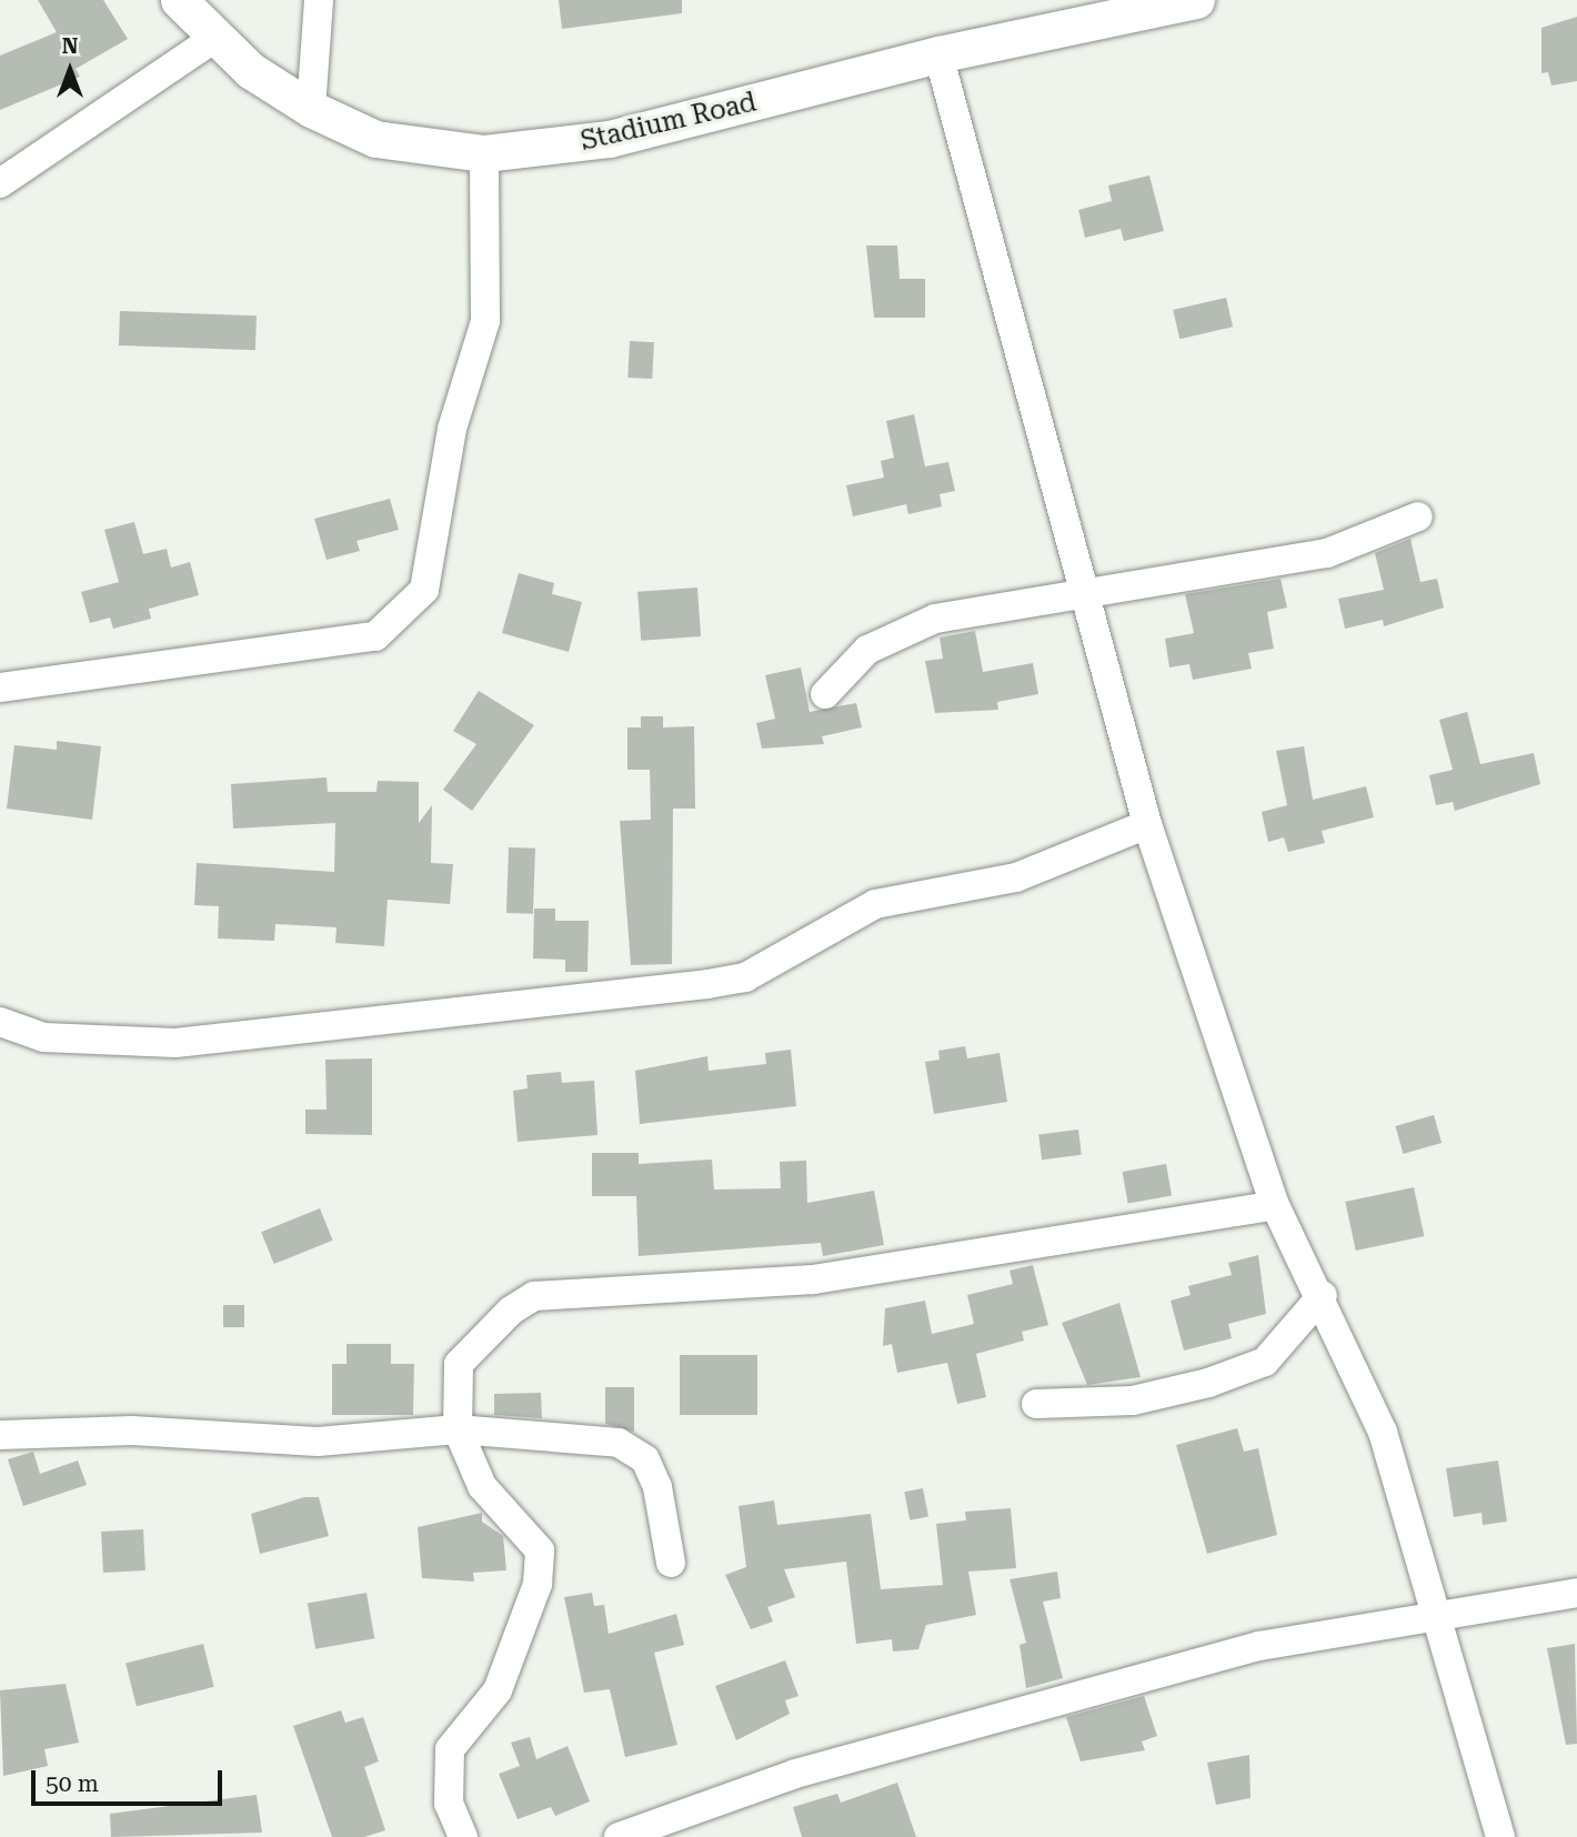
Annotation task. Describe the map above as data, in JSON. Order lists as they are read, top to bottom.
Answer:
{
  "streets": {
    "main road": ["Stadium Road"]
  },
  "scale_bar": "50 m",
  "north": "top"
}
